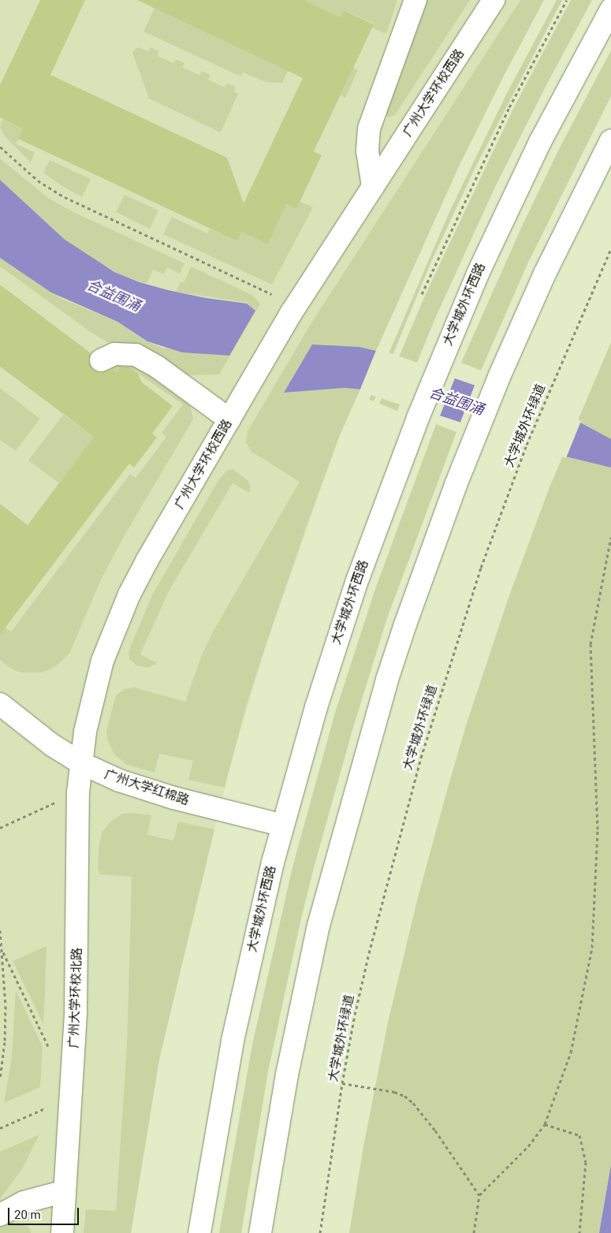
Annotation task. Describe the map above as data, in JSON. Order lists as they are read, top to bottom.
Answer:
{
  "streets": {
    "main road": [
      "广州大学环校西路",
      "大学城外环西路",
      "广州大学红棉路",
      "广州大学环校北路"
    ],
    "path": ["大学城外环绿道"]
  },
  "crossings": [
    ["广州大学环校西路", "广州大学红棉路"],
    ["广州大学环校西路", "广州大学环校北路"],
    ["大学城外环西路", "广州大学红棉路"],
    ["广州大学红棉路", "广州大学环校北路"]
  ],
  "water": ["合益围涌"],
  "scale_bar": "20 m"
}
